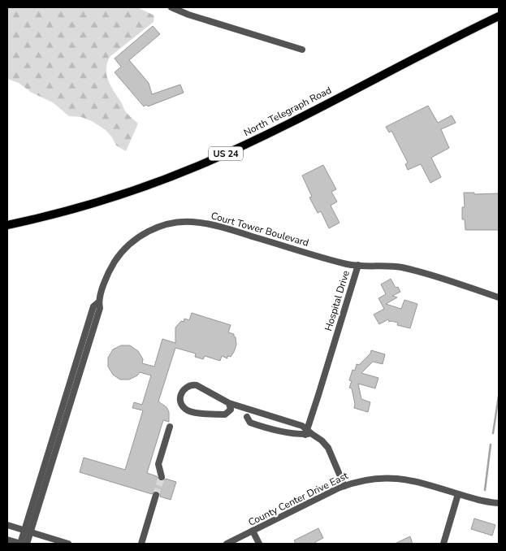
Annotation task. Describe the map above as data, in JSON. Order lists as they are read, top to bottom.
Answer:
{
  "streets": {
    "main road": ["North Telegraph Road", "US 24"],
    "street": ["Court Tower Boulevard", "Hospital Drive", "County Center Drive East"]
  },
  "crossings": [
    ["Court Tower Boulevard", "Hospital Drive"]
  ]
}
